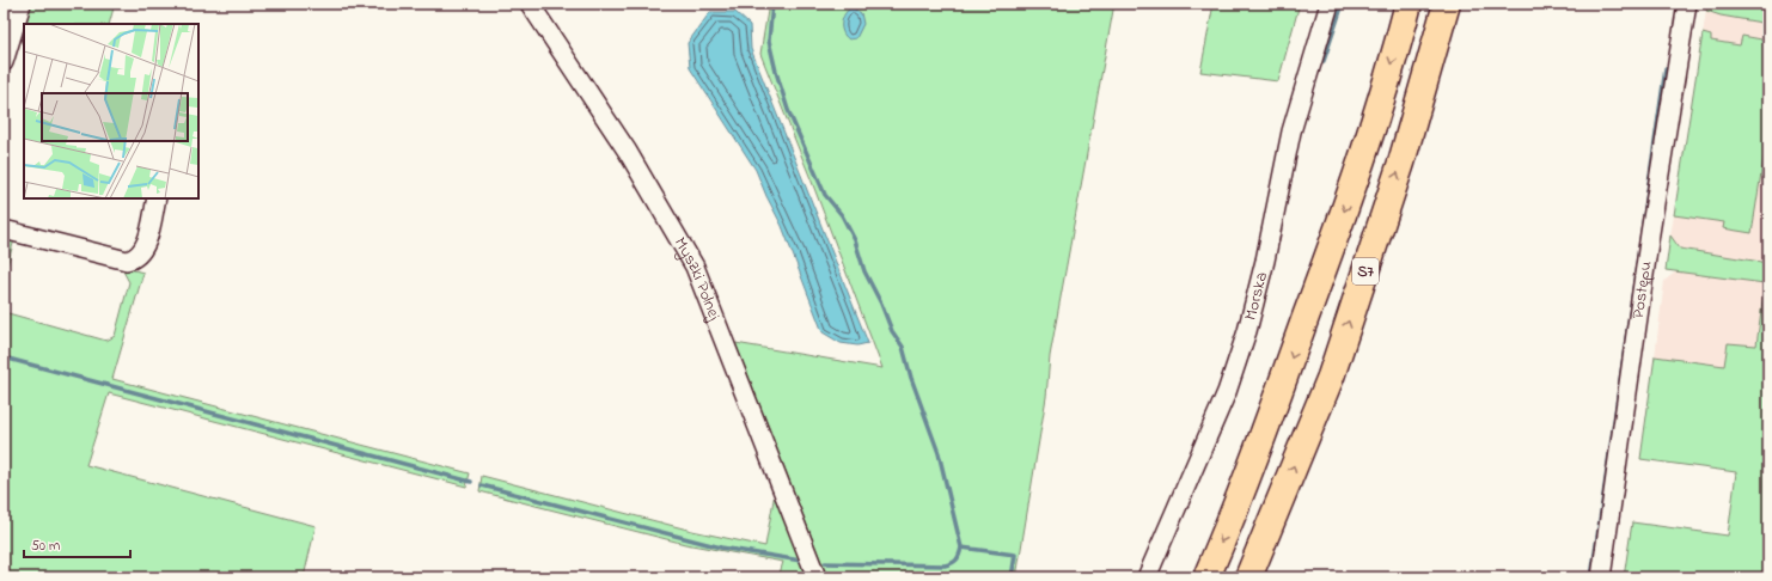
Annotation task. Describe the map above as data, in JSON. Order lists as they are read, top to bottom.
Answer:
{
  "streets": {
    "highway": ["S7"],
    "street": ["Myszki Polnej", "Postępu", "Morska"]
  },
  "scale_bar": "50 m"
}
